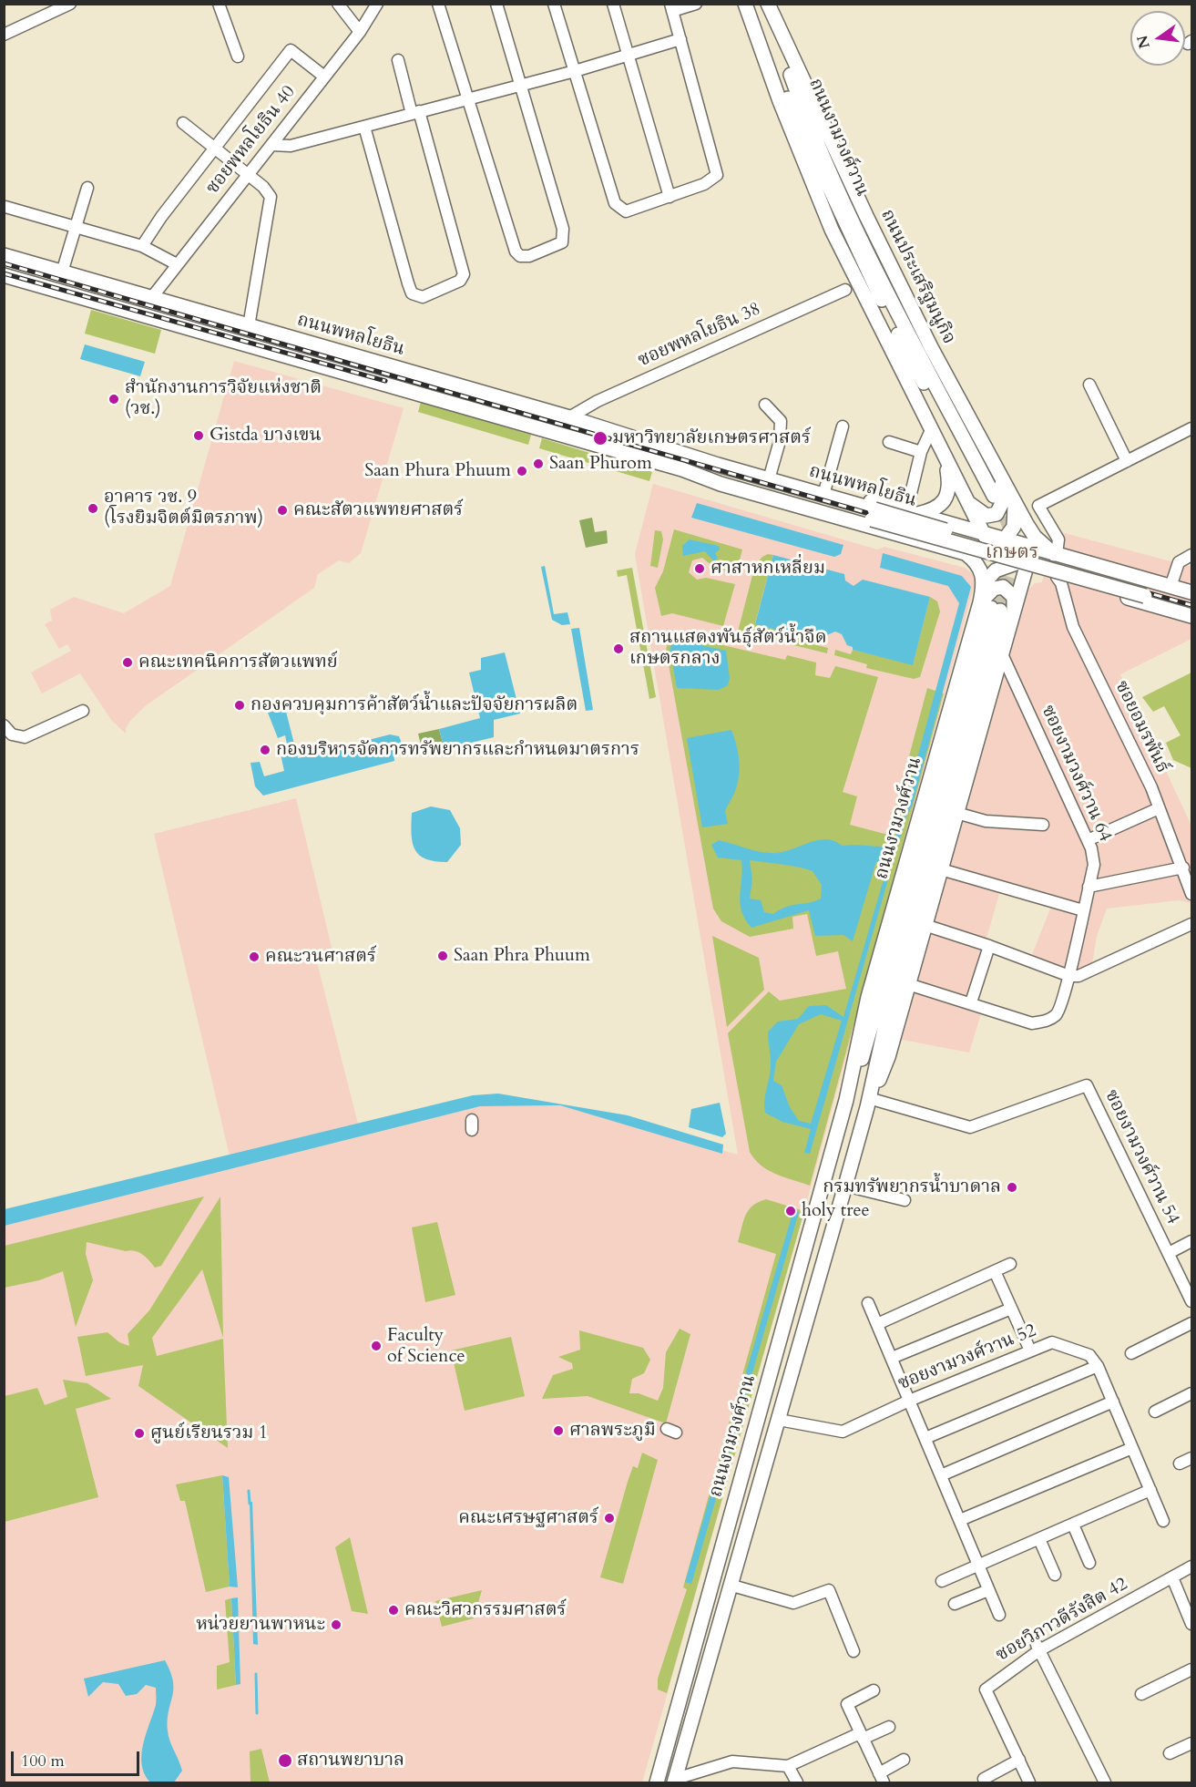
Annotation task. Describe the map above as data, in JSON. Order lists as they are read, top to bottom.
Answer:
{
  "streets": {
    "main road": ["ถนนงามวงศ์วาน", "ถนนประเสริฐมนูกิจ", "ถนนพหลโยธิน"],
    "street": [
      "ซอยพหลโยธิน 40",
      "ซอยพหลโยธิน 38",
      "ซอยอมรพันธ์",
      "ซอยงามวงศ์วาน 64",
      "ซอยงามวงศ์วาน 54",
      "ซอยงามวงศ์วาน 52",
      "ซอยวิภาวดีรังสิต 42"
    ]
  },
  "crossings": [
    ["ถนนงามวงศ์วาน", "ถนนประเสริฐมนูกิจ"],
    ["ถนนงามวงศ์วาน", "ถนนพหลโยธิน"],
    ["ถนนงามวงศ์วาน", "ซอยงามวงศ์วาน 64"],
    ["ถนนงามวงศ์วาน", "ซอยงามวงศ์วาน 54"],
    ["ถนนงามวงศ์วาน", "ซอยงามวงศ์วาน 52"],
    ["ซอยพหลโยธิน 40", "ถนนพหลโยธิน"],
    ["ถนนพหลโยธิน", "ซอยพหลโยธิน 38"],
    ["ถนนพหลโยธิน", "ซอยอมรพันธ์"]
  ],
  "districts": ["เกษตร"],
  "places": [
    "สำนักงานการวิจัยแห่งชาติ (วช.)",
    "Gistda บางเขน",
    "มหาวิทยาลัยเกษตรศาสตร์",
    "Saan Phurom",
    "Saan Phura Phuum",
    "อาคาร วช. 9 (โรงยิมจิตต์มิตรภาพ)",
    "คณะสัตวแพทยศาสตร์",
    "ศาสาหกเหลี่ยม",
    "สถานแสดงพันธุ์สัตว์น้ำจืด เกษตรกลาง",
    "คณะเทคนิคการสัตวแพทย์",
    "กองควบคุมการค้าสัตว์น้ำและปัจจัยการผลิต",
    "กองบริหารจัดการทรัพยากรและกำหนดมาตรการ",
    "Saan Phra Phuum",
    "คณะวนศาสตร์",
    "กรมทรัพยากรน้ำบาดาล",
    "holy tree",
    "Faculty of Science",
    "ศาลพระภูมิ",
    "ศูนย์เรียนรวม 1",
    "คณะเศรษฐศาสตร์",
    "คณะวิศวกรรมศาสตร์",
    "หน่วยยานพาหนะ",
    "สถานพยาบาล"
  ],
  "scale_bar": "100 m",
  "north": "left"
}
